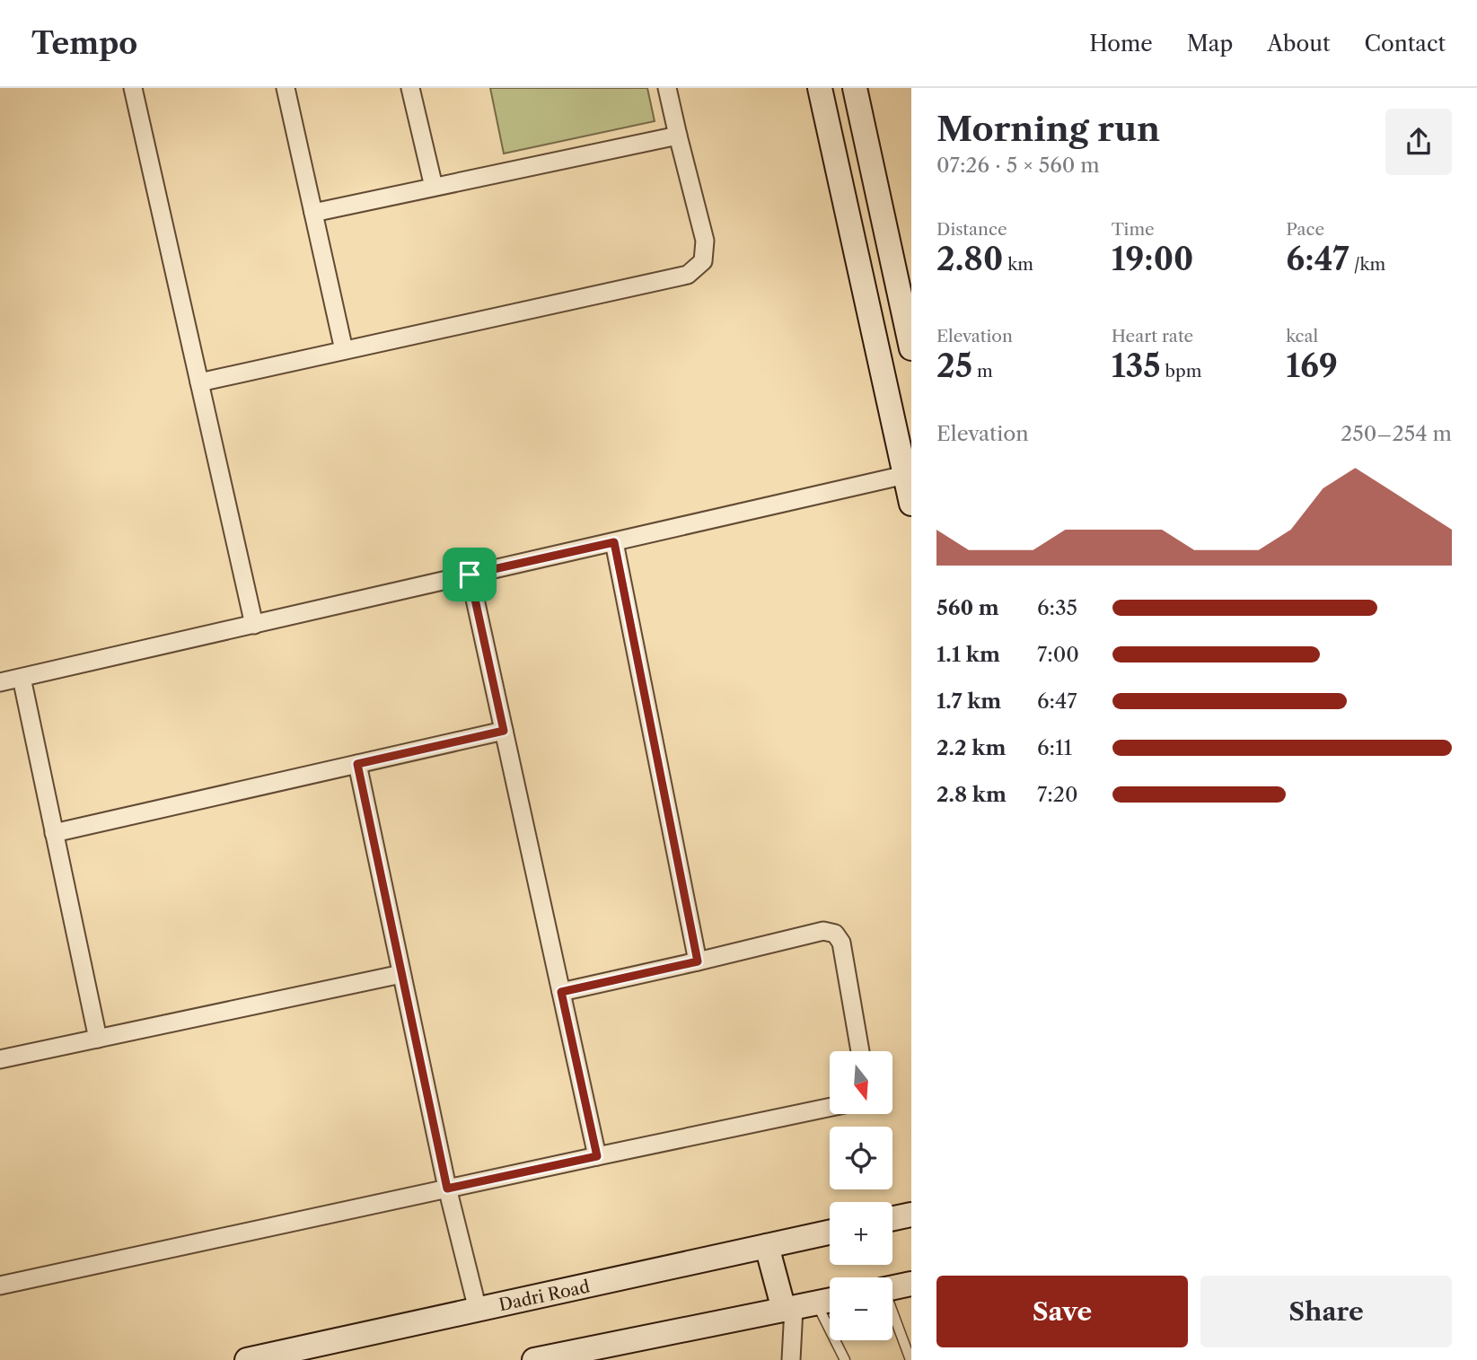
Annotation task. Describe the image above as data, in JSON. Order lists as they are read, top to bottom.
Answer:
{
  "streets": {
    "main road": ["Dadri Road"]
  },
  "north": "bottom",
  "page": {
    "header": "Tempo",
    "nav": [
      "Home",
      "Map",
      "About",
      "Contact"
    ],
    "heading": ["Morning run", "07:26 · 5 × 560 m"],
    "stats": [
      ["Distance", "2.80 km"],
      ["Time", "19:00"],
      ["Pace", "6:47 /km"],
      ["Elevation", "25 m"],
      ["Heart rate", "135 bpm"],
      ["kcal", "169"]
    ],
    "chart": ["Elevation", "250–254 m"],
    "list": [
      {
        "name": "560 m",
        "note": "6:35"
      },
      {
        "name": "1.1 km",
        "note": "7:00"
      },
      {
        "name": "1.7 km",
        "note": "6:47"
      },
      {
        "name": "2.2 km",
        "note": "6:11"
      },
      {
        "name": "2.8 km",
        "note": "7:20"
      }
    ],
    "map_buttons": ["+", "−"],
    "buttons": ["Save", "Share"]
  }
}
